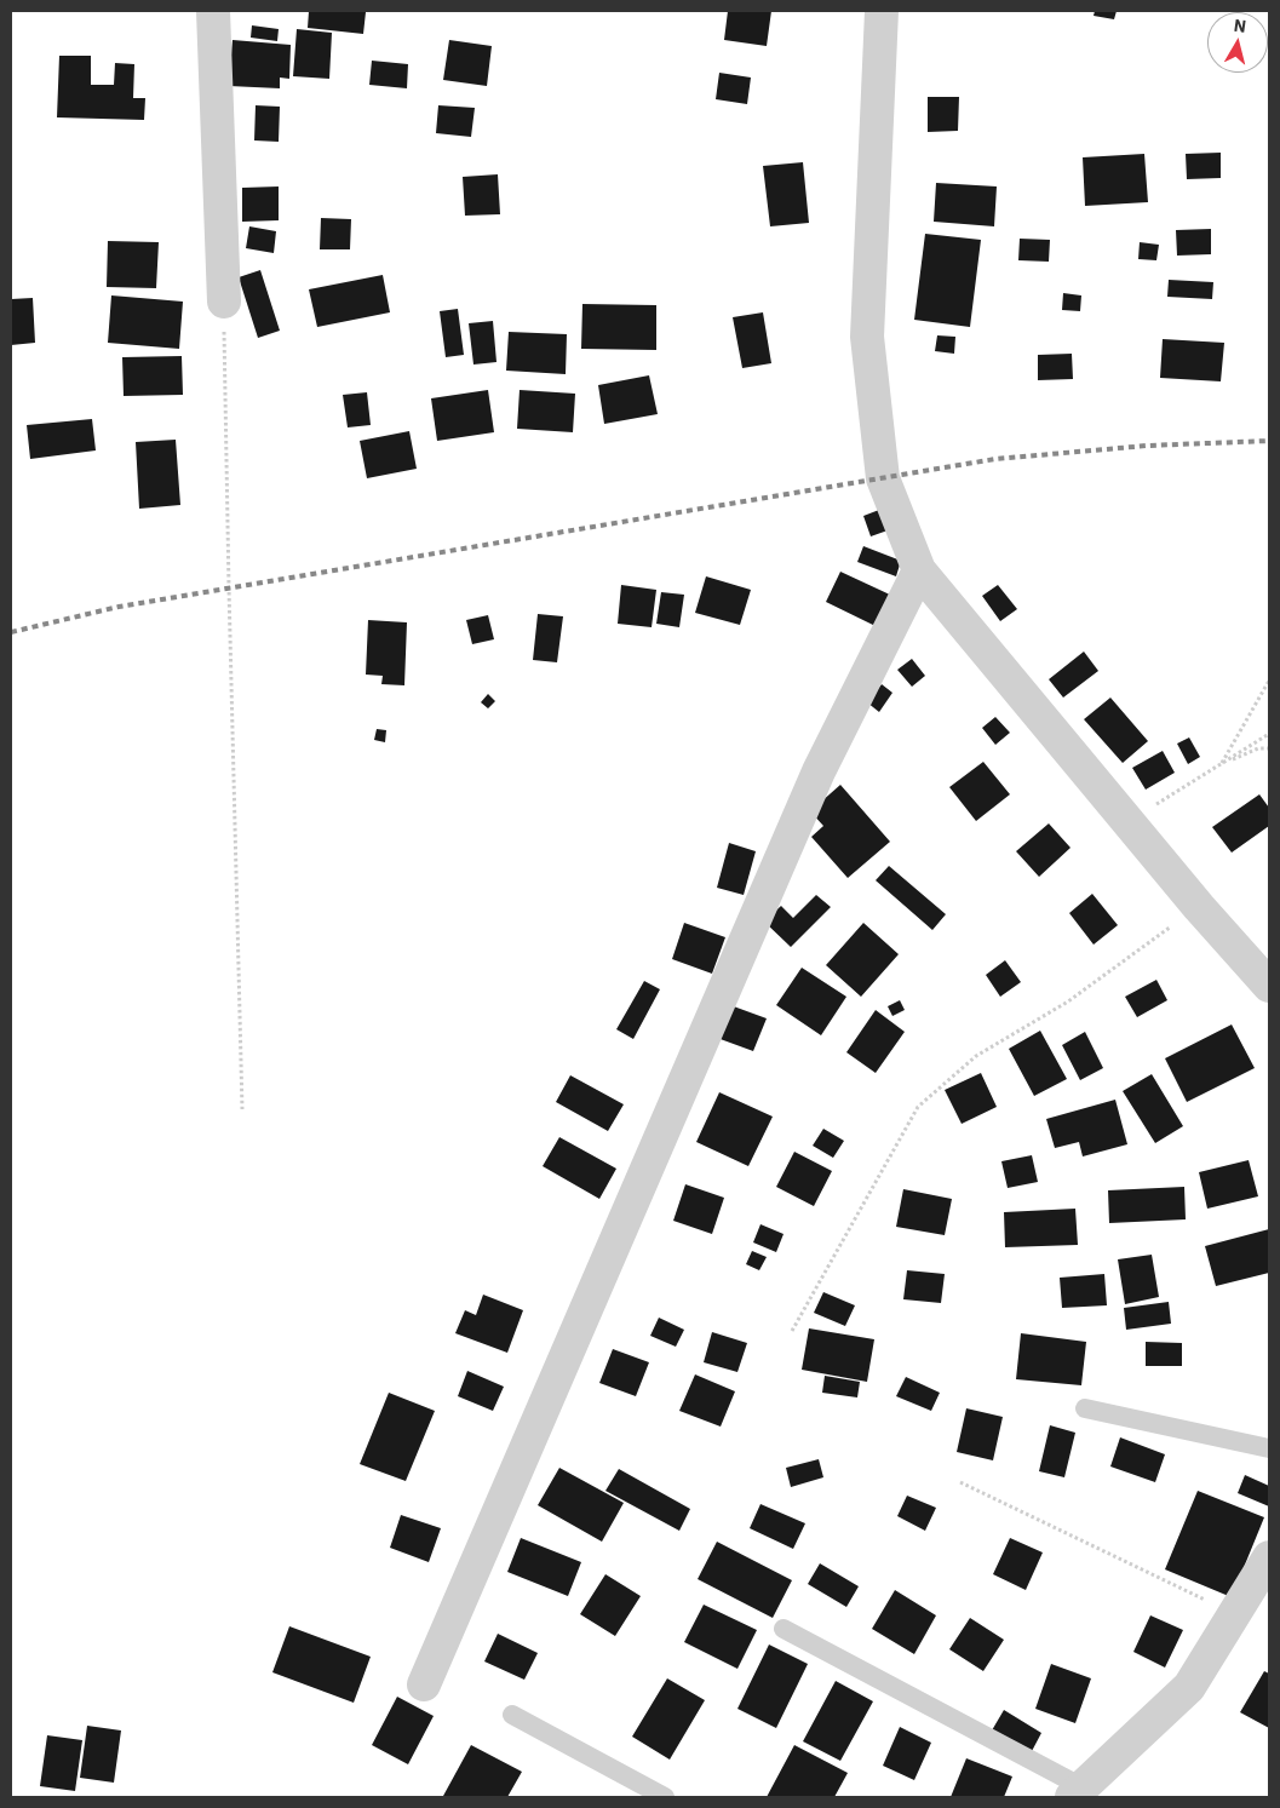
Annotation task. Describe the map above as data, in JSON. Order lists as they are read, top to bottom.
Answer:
{
  "north": "top"
}
